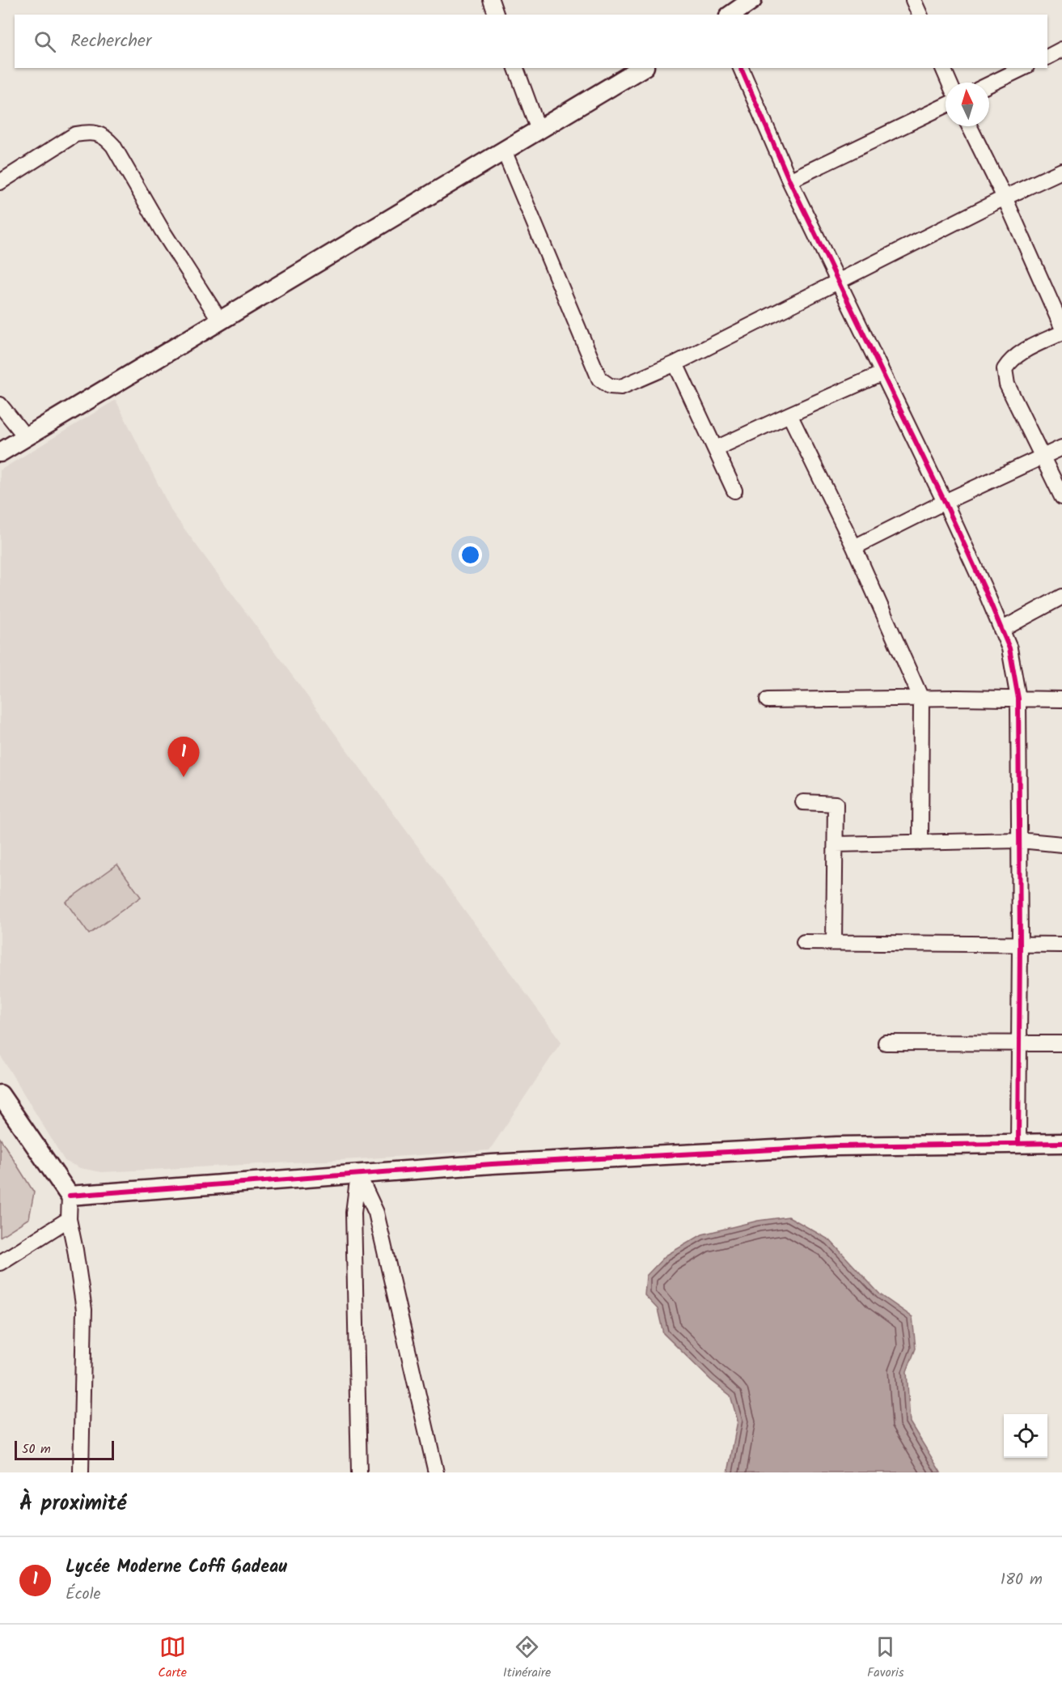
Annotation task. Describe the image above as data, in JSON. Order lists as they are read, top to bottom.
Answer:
{
  "scale_bar": "50 m",
  "north": "top",
  "page": {
    "search": "Rechercher",
    "pins": "1",
    "scale": "50 m",
    "heading": "À proximité",
    "list": [
      {
        "mark": "1",
        "name": "Lycée Moderne Coffi Gadeau",
        "note": "École",
        "value": "180 m"
      }
    ],
    "nav": ["Carte", "Itinéraire", "Favoris"]
  }
}
